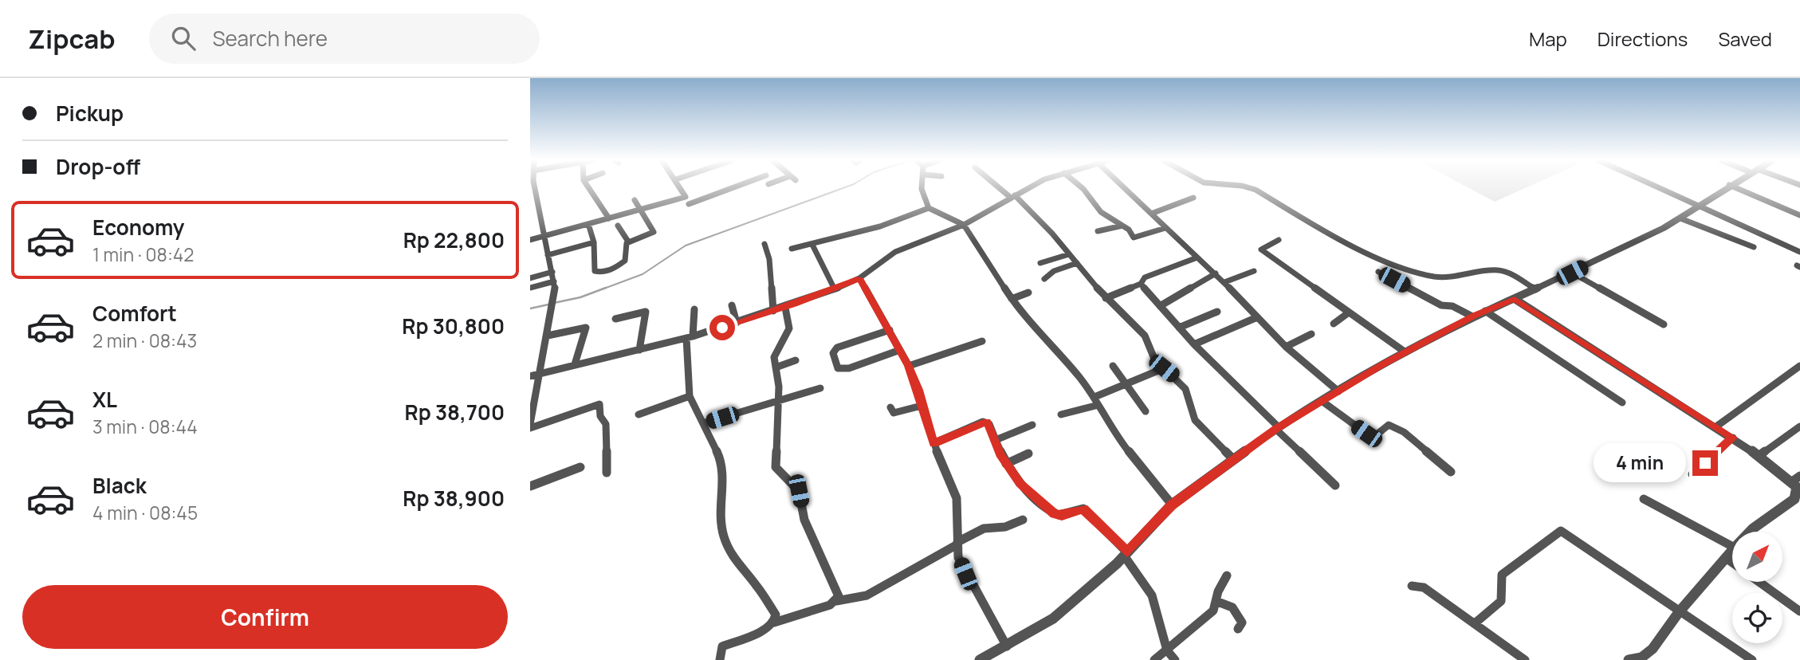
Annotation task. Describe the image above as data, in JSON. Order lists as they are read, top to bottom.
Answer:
{
  "north": "top right",
  "page": {
    "header": "Zipcab",
    "search": "Search here",
    "nav": ["Map", "Directions", "Saved"],
    "banner": ["Pickup", "Drop-off"],
    "list": [
      {
        "name": "Economy",
        "note": "1 min · 08:42",
        "value": "Rp 22,800"
      },
      {
        "name": "Comfort",
        "note": "2 min · 08:43",
        "value": "Rp 30,800"
      },
      {
        "name": "XL",
        "note": "3 min · 08:44",
        "value": "Rp 38,700"
      },
      {
        "name": "Black",
        "note": "4 min · 08:45",
        "value": "Rp 38,900"
      }
    ],
    "bubble": "4 min",
    "buttons": "Confirm"
  }
}
